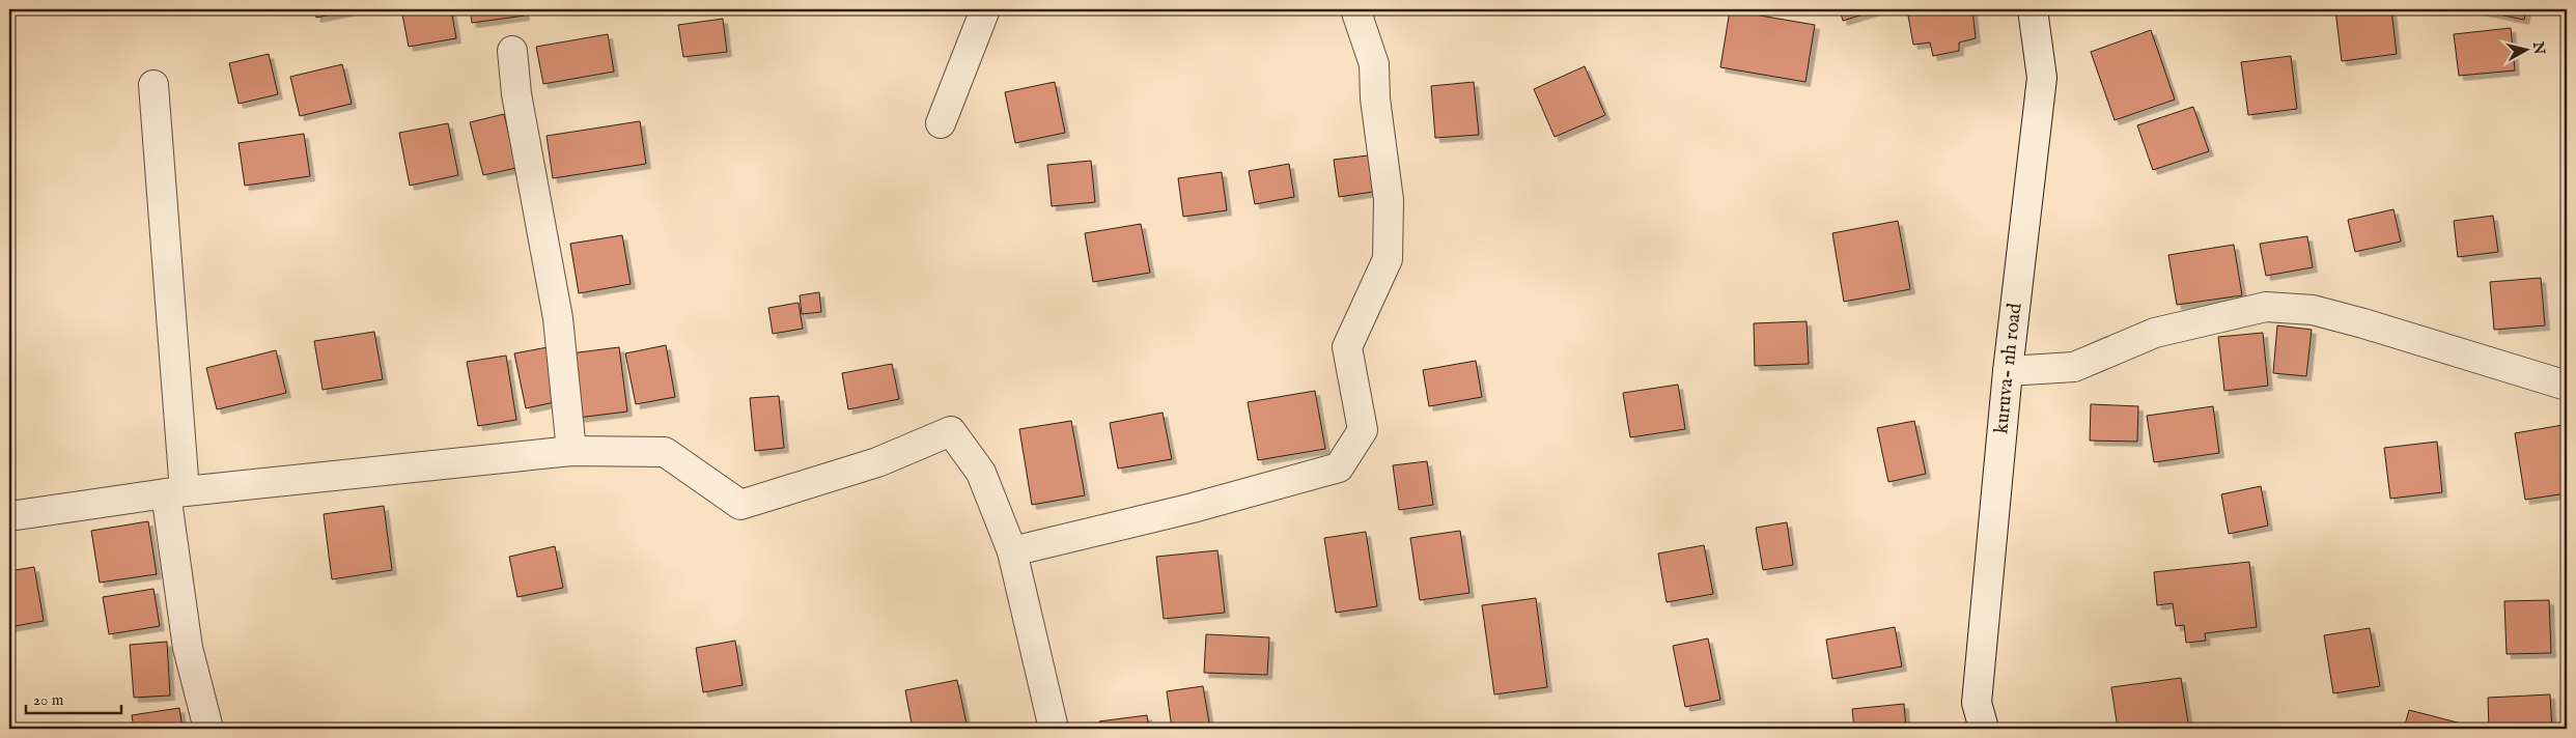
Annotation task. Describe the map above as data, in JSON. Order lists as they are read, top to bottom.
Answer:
{
  "streets": {
    "street": ["kuruva- nh road"]
  },
  "scale_bar": "20 m",
  "north": "right"
}
